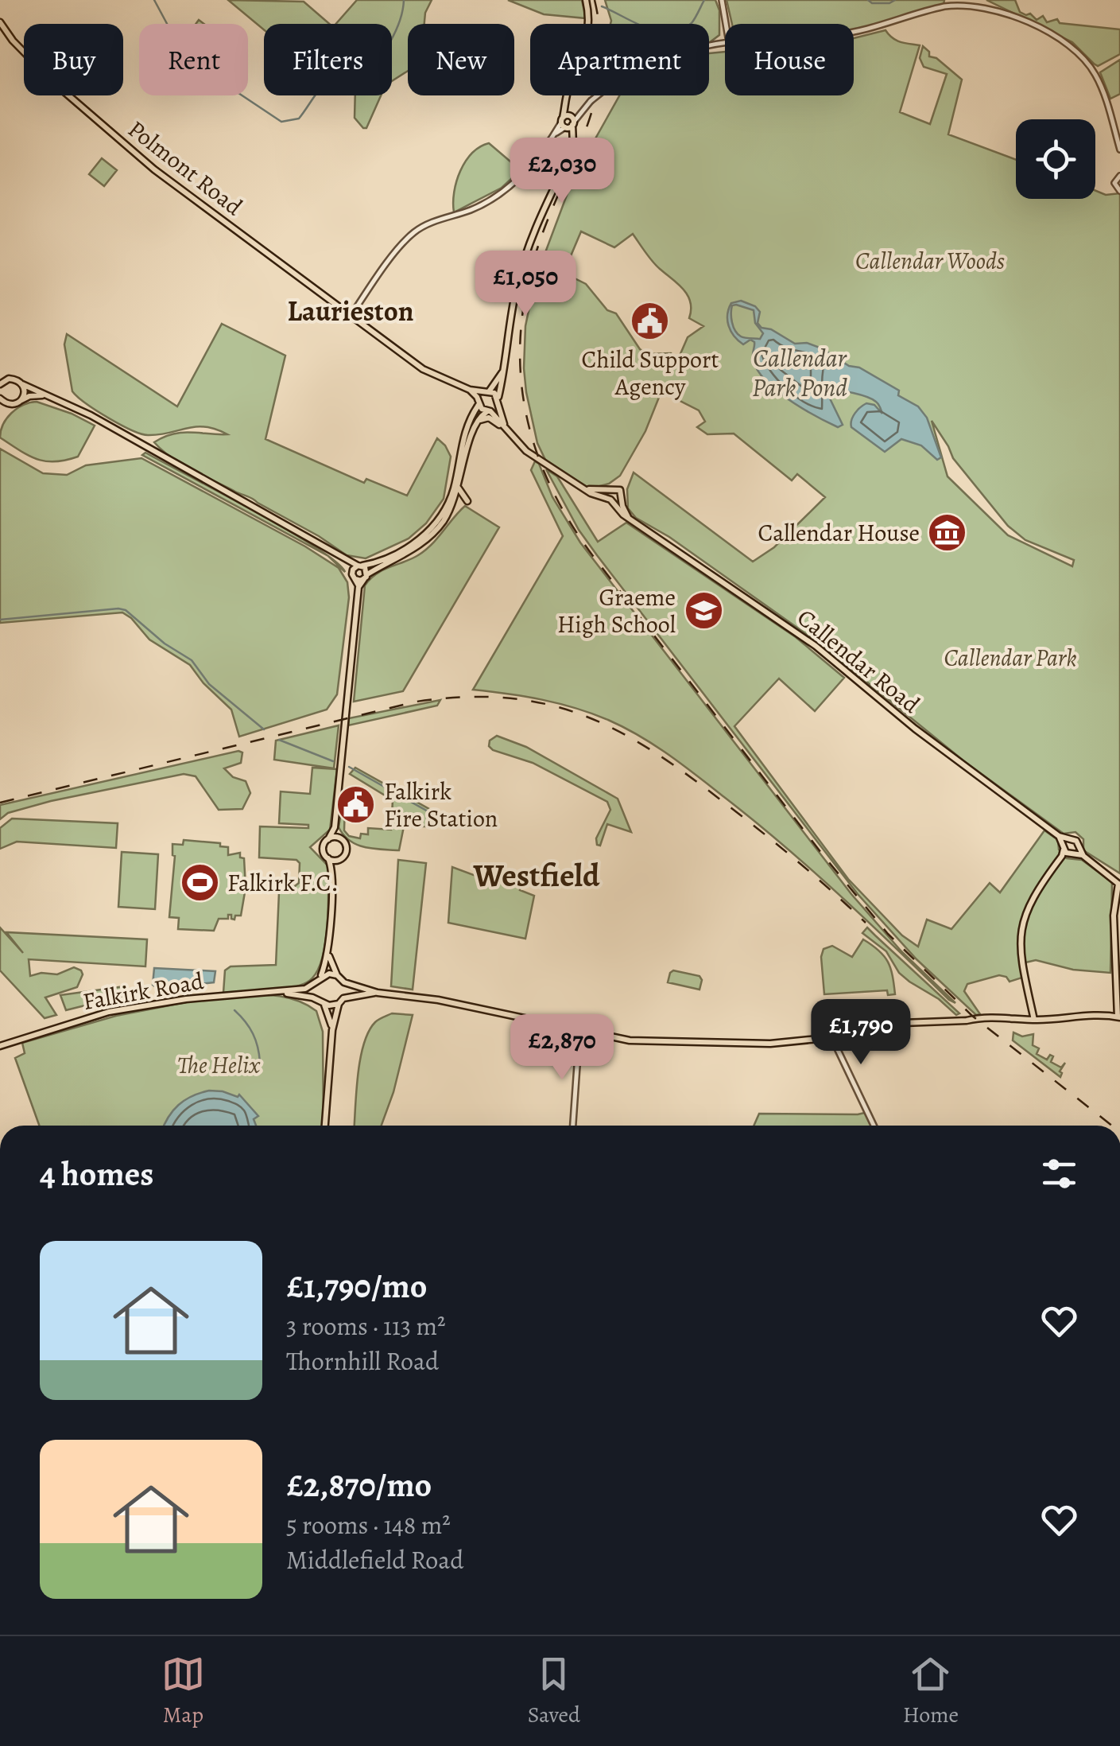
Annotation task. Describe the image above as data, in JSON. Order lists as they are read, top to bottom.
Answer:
{
  "streets": {
    "main road": ["Polmont Road", "Callendar Road", "Falkirk Road"]
  },
  "crossings": [
    ["Polmont Road", "Callendar Road"]
  ],
  "districts": ["Laurieston", "Westfield"],
  "water": ["Callendar Park Pond"],
  "parks": ["Callendar Woods", "Callendar Park", "The Helix"],
  "places": {
    "public building": ["Child Support Agency", "Falkirk Fire Station"],
    "museum": ["Callendar House"],
    "school or university": ["Graeme High School"],
    "sports": ["Falkirk F.C."]
  },
  "page": {
    "chip": [
      "Buy",
      "Rent",
      "Filters",
      "New",
      "Apartment",
      "House"
    ],
    "price": [
      "£2,030",
      "£1,050",
      "£1,790",
      "£2,870"
    ],
    "heading": "4 homes",
    "list": [
      {
        "name": "£1,790/mo",
        "note": "3 rooms · 113 m² · Thornhill Road"
      },
      {
        "name": "£2,870/mo",
        "note": "5 rooms · 148 m² · Middlefield Road"
      }
    ],
    "tabs": ["Map", "Saved", "Home"]
  }
}
